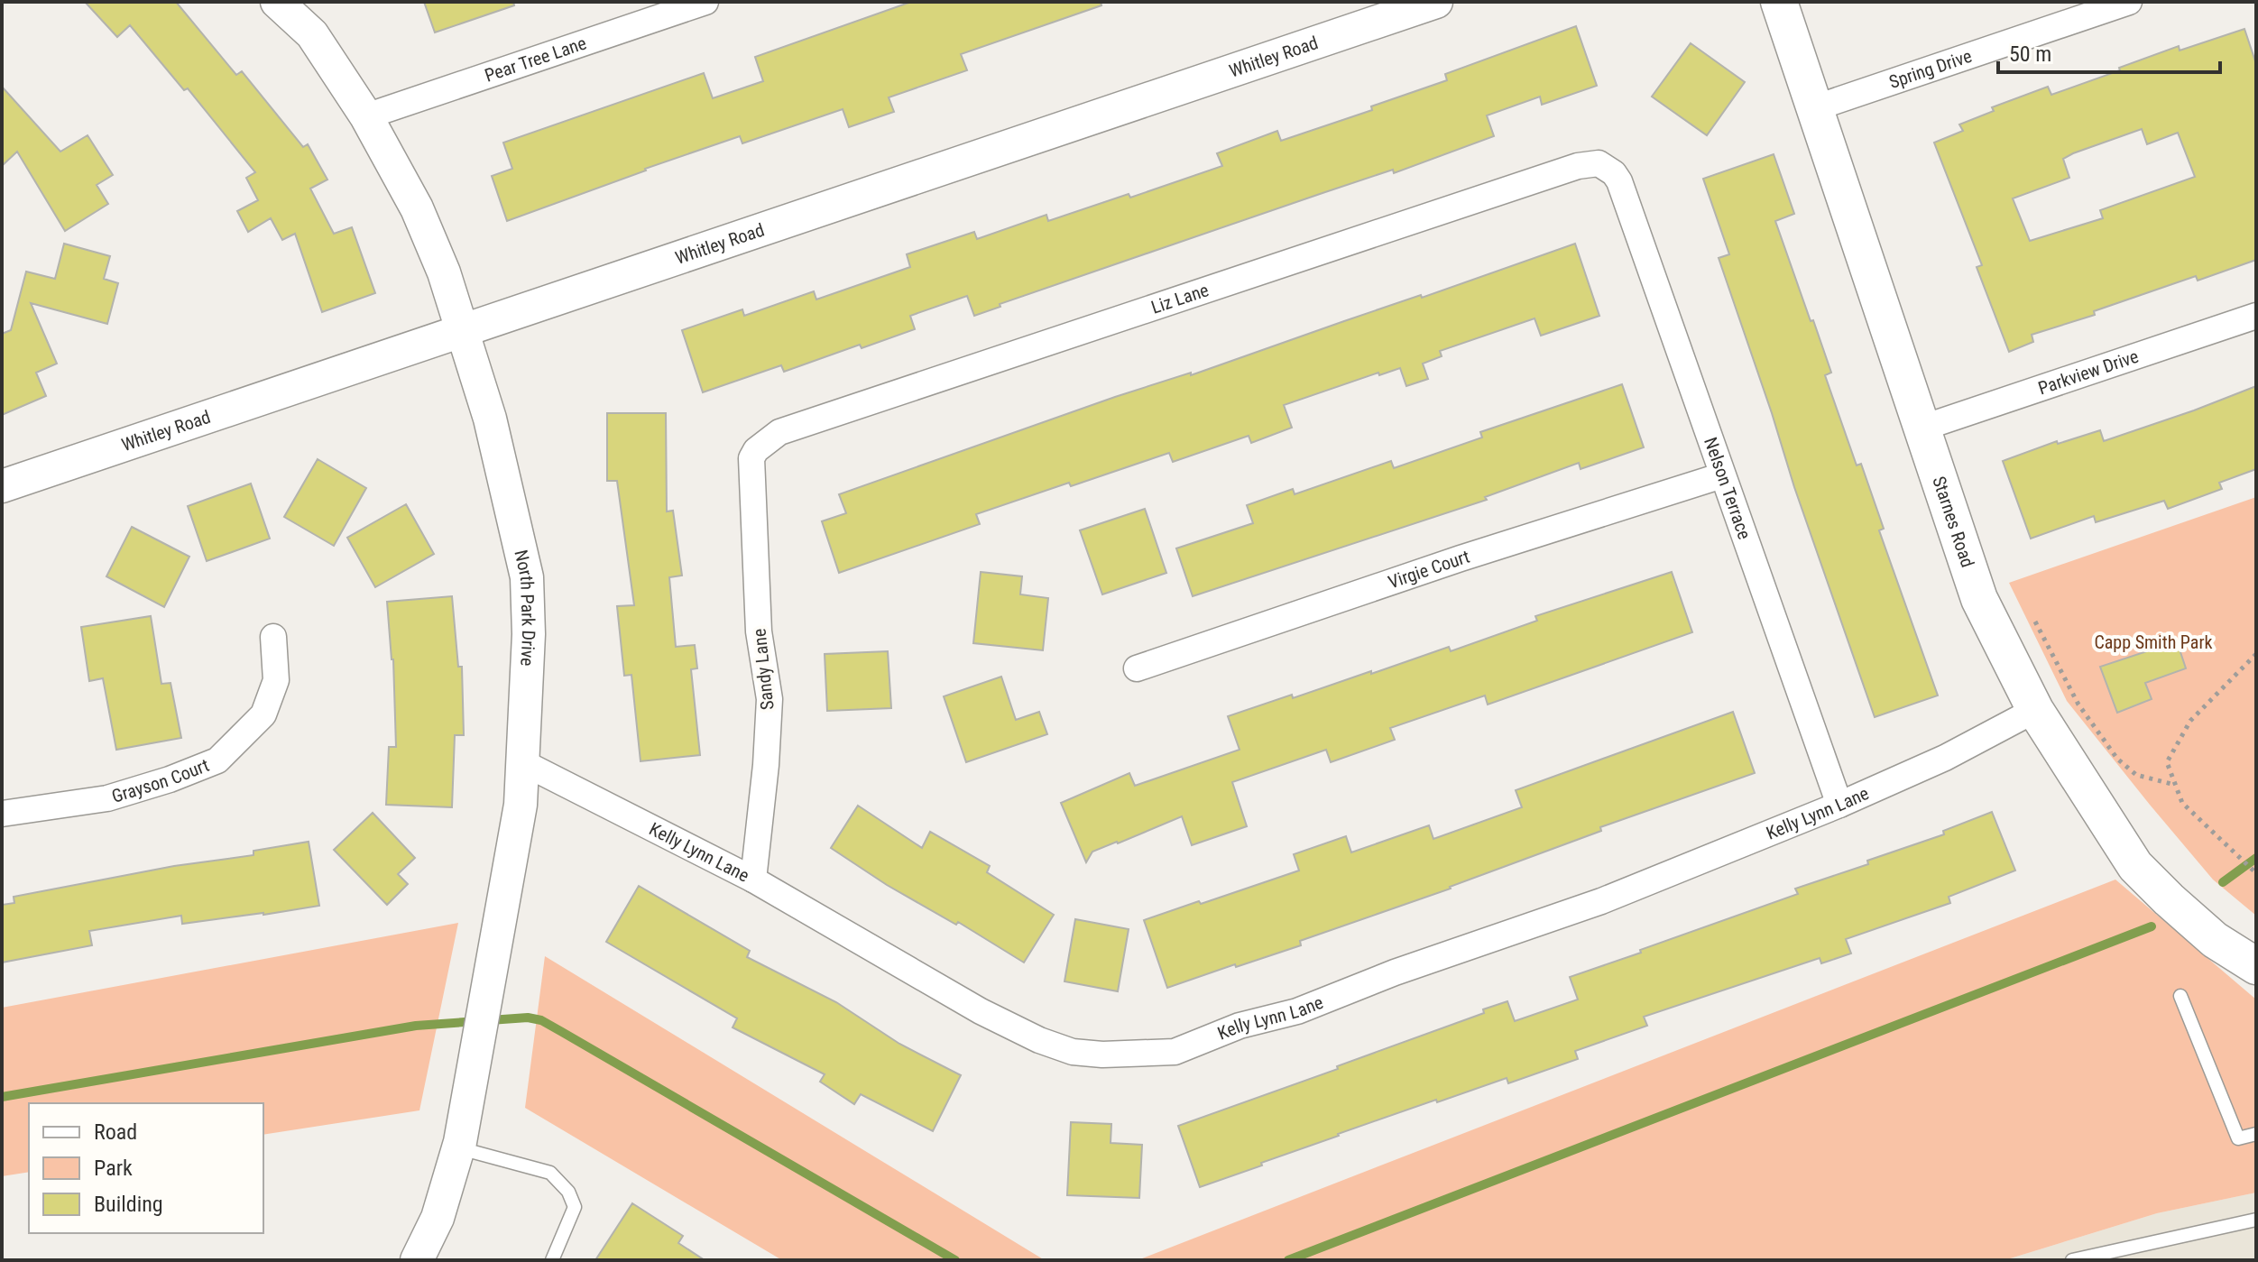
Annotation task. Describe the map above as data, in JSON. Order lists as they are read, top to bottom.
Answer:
{
  "streets": {
    "main road": ["Starnes Road"],
    "street": [
      "Whitley Road",
      "Pear Tree Lane",
      "Spring Drive",
      "Liz Lane",
      "Parkview Drive",
      "Nelson Terrace",
      "Virgie Court",
      "North Park Drive",
      "Sandy Lane",
      "Grayson Court",
      "Kelly Lynn Lane"
    ]
  },
  "crossings": [
    ["Whitley Road", "North Park Drive"],
    ["Pear Tree Lane", "North Park Drive"],
    ["Spring Drive", "Starnes Road"],
    ["Liz Lane", "Nelson Terrace"],
    ["Liz Lane", "Sandy Lane"],
    ["Parkview Drive", "Starnes Road"],
    ["Nelson Terrace", "Virgie Court"],
    ["Nelson Terrace", "Kelly Lynn Lane"],
    ["Starnes Road", "Kelly Lynn Lane"],
    ["North Park Drive", "Kelly Lynn Lane"],
    ["Sandy Lane", "Kelly Lynn Lane"]
  ],
  "parks": ["Capp Smith Park"],
  "legend": ["Road", "Park", "Building"],
  "scale_bar": "50 m"
}
